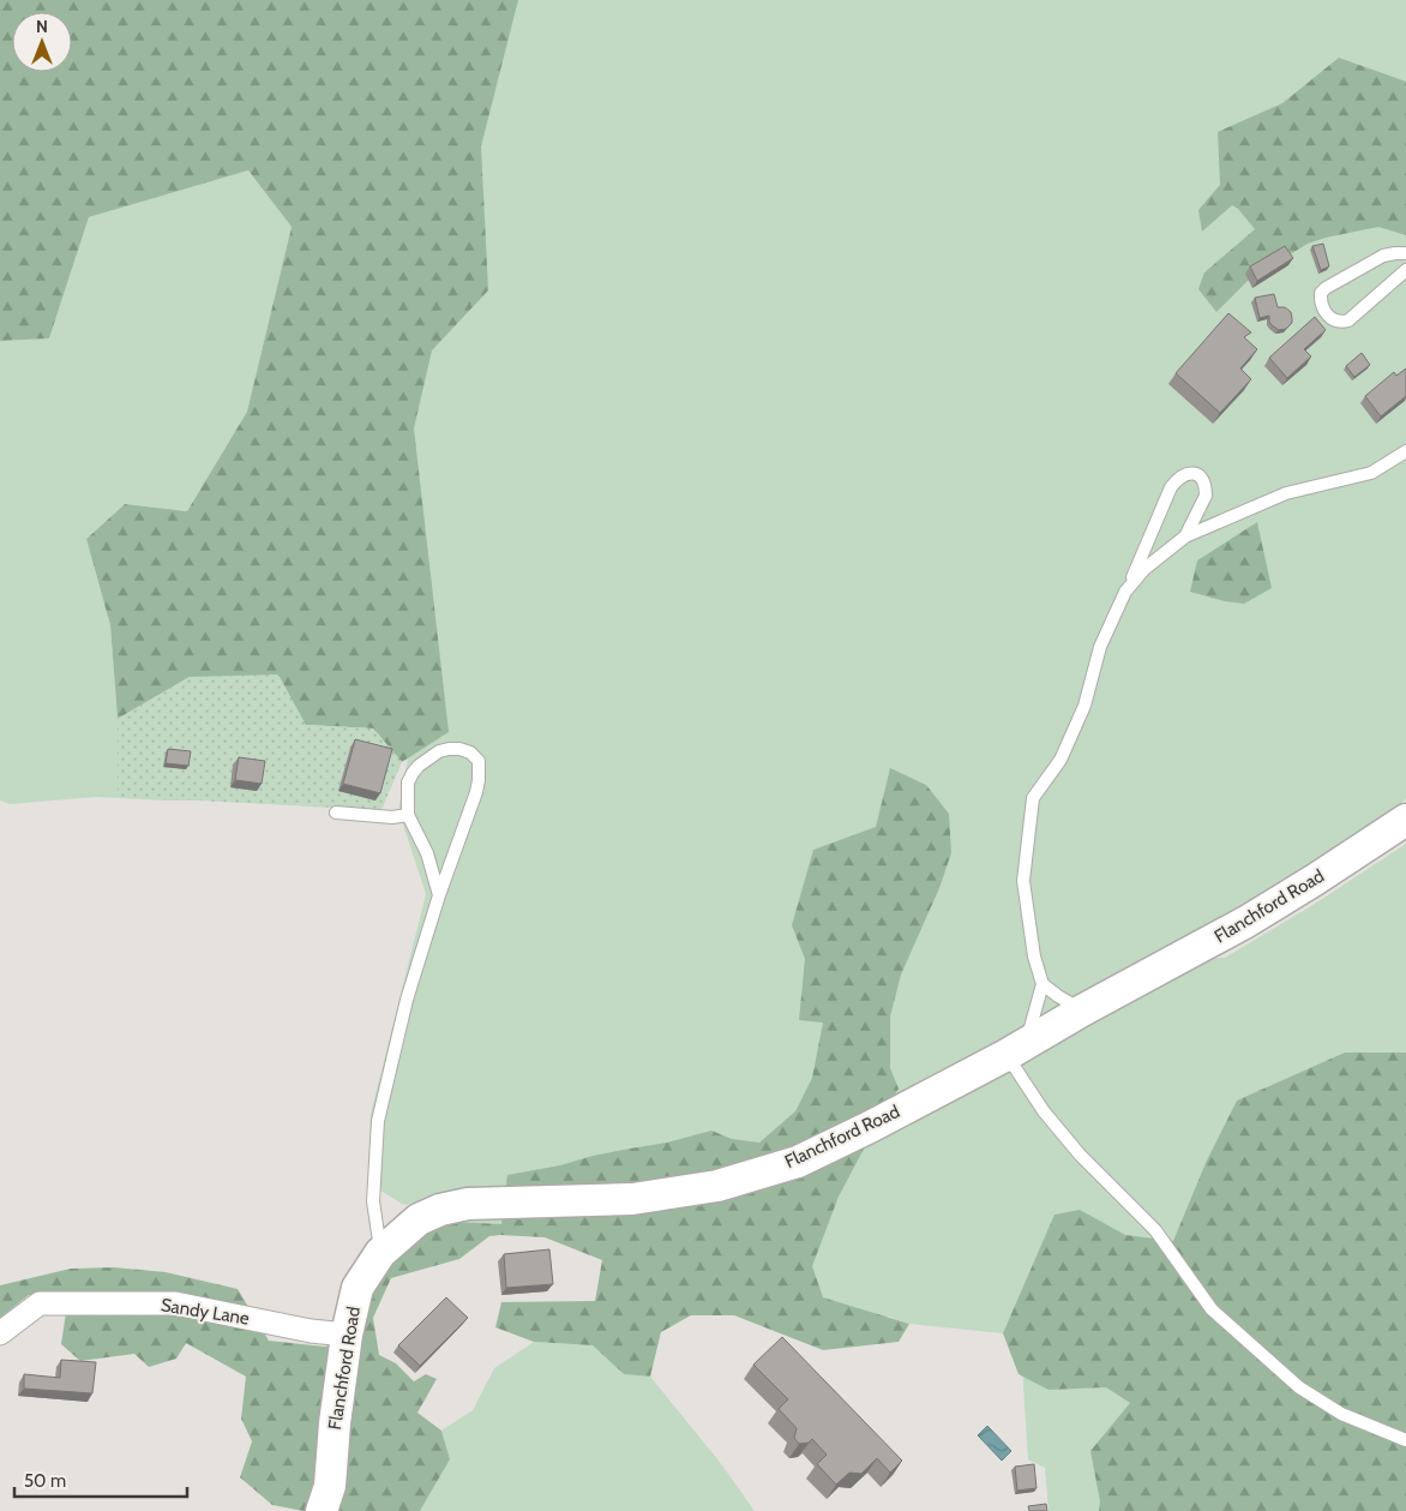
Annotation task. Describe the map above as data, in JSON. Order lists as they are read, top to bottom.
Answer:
{
  "streets": {
    "street": ["Flanchford Road", "Sandy Lane"]
  },
  "crossings": [
    ["Flanchford Road", "Sandy Lane"]
  ],
  "scale_bar": "50 m",
  "north": "top"
}
